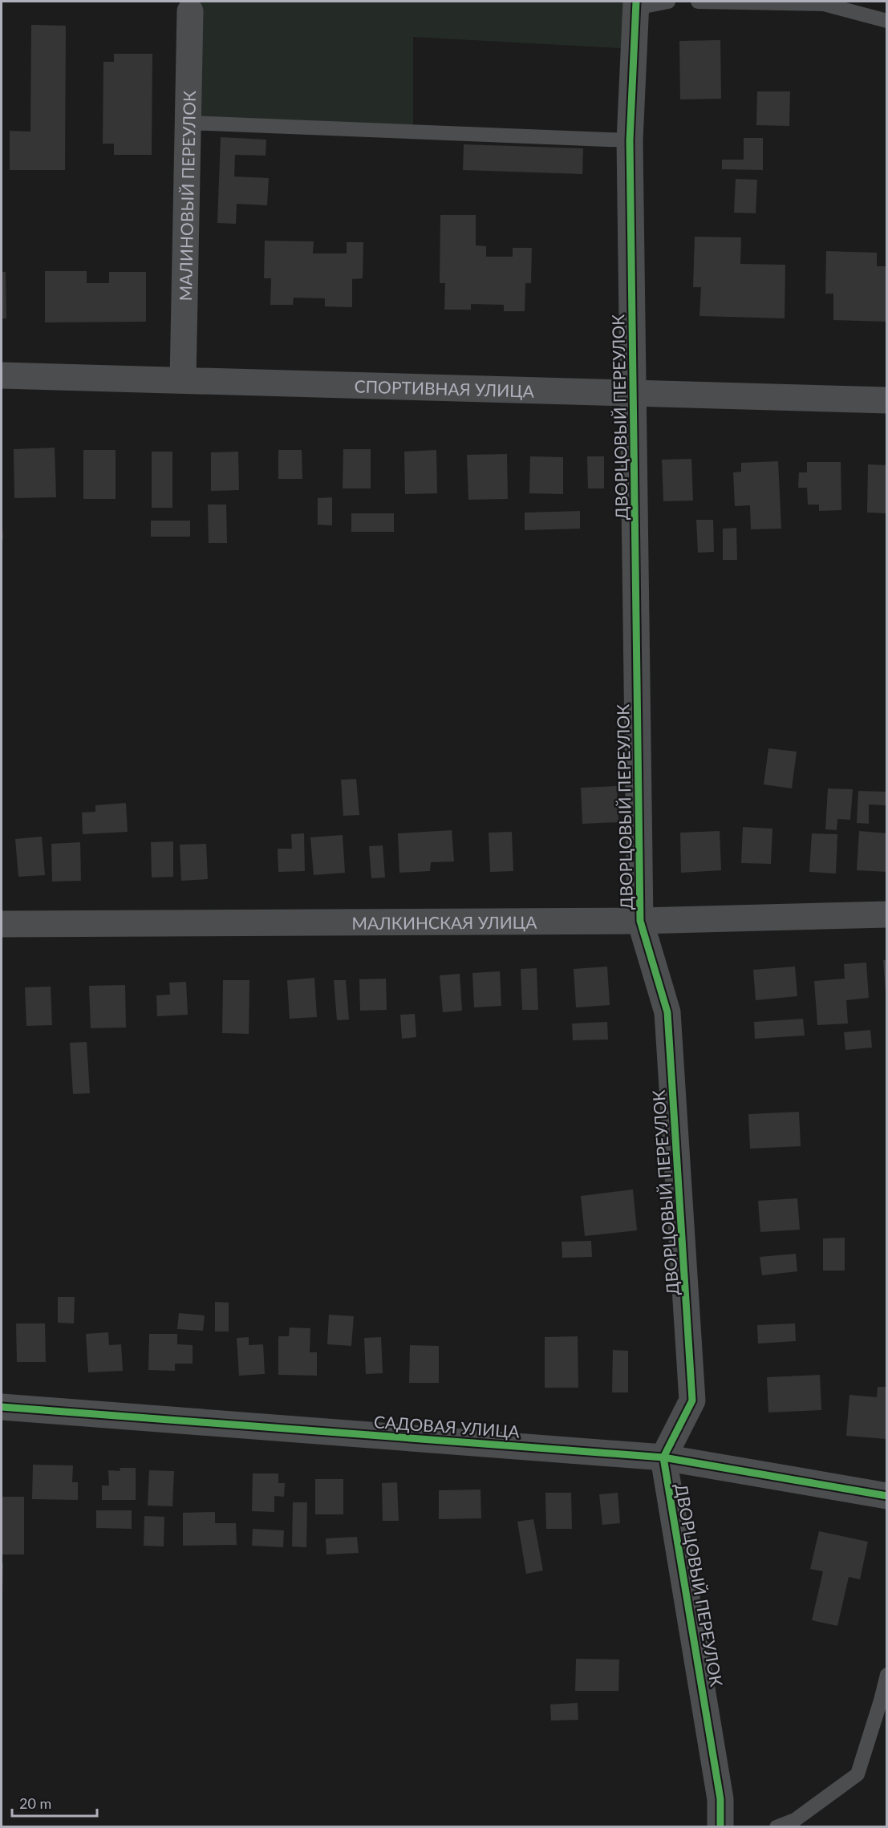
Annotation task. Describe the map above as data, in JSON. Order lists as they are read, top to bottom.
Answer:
{
  "streets": {
    "street": [
      "МАЛИНОВЫЙ ПЕРЕУЛОК",
      "СПОРТИВНАЯ УЛИЦА",
      "ДВОРЦОВЫЙ ПЕРЕУЛОК",
      "МАЛКИНСКАЯ УЛИЦА",
      "САДОВАЯ УЛИЦА"
    ]
  },
  "crossings": [
    ["МАЛИНОВЫЙ ПЕРЕУЛОК", "СПОРТИВНАЯ УЛИЦА"],
    ["СПОРТИВНАЯ УЛИЦА", "ДВОРЦОВЫЙ ПЕРЕУЛОК"],
    ["ДВОРЦОВЫЙ ПЕРЕУЛОК", "МАЛКИНСКАЯ УЛИЦА"],
    ["ДВОРЦОВЫЙ ПЕРЕУЛОК", "САДОВАЯ УЛИЦА"]
  ],
  "scale_bar": "20 m"
}
